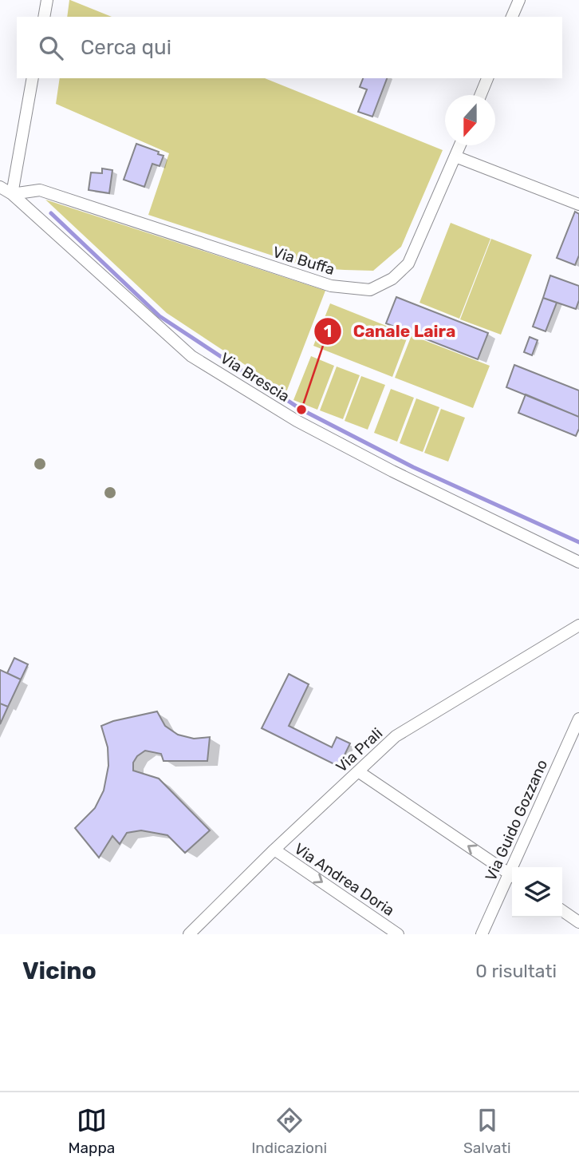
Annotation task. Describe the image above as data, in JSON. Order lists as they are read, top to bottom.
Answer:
{
  "streets": {
    "street": [
      "Via Buffa",
      "Via Brescia",
      "Via Prali",
      "Via Guido Gozzano",
      "Via Andrea Doria"
    ]
  },
  "crossings": [
    ["Via Buffa", "Via Brescia"],
    ["Via Prali", "Via Andrea Doria"]
  ],
  "one_way": ["Via Andrea Doria"],
  "places": ["Canale Laira"],
  "north": "bottom",
  "page": {
    "search": "Cerca qui",
    "heading": ["Vicino", "0 risultati"],
    "nav": ["Mappa", "Indicazioni", "Salvati"]
  }
}
